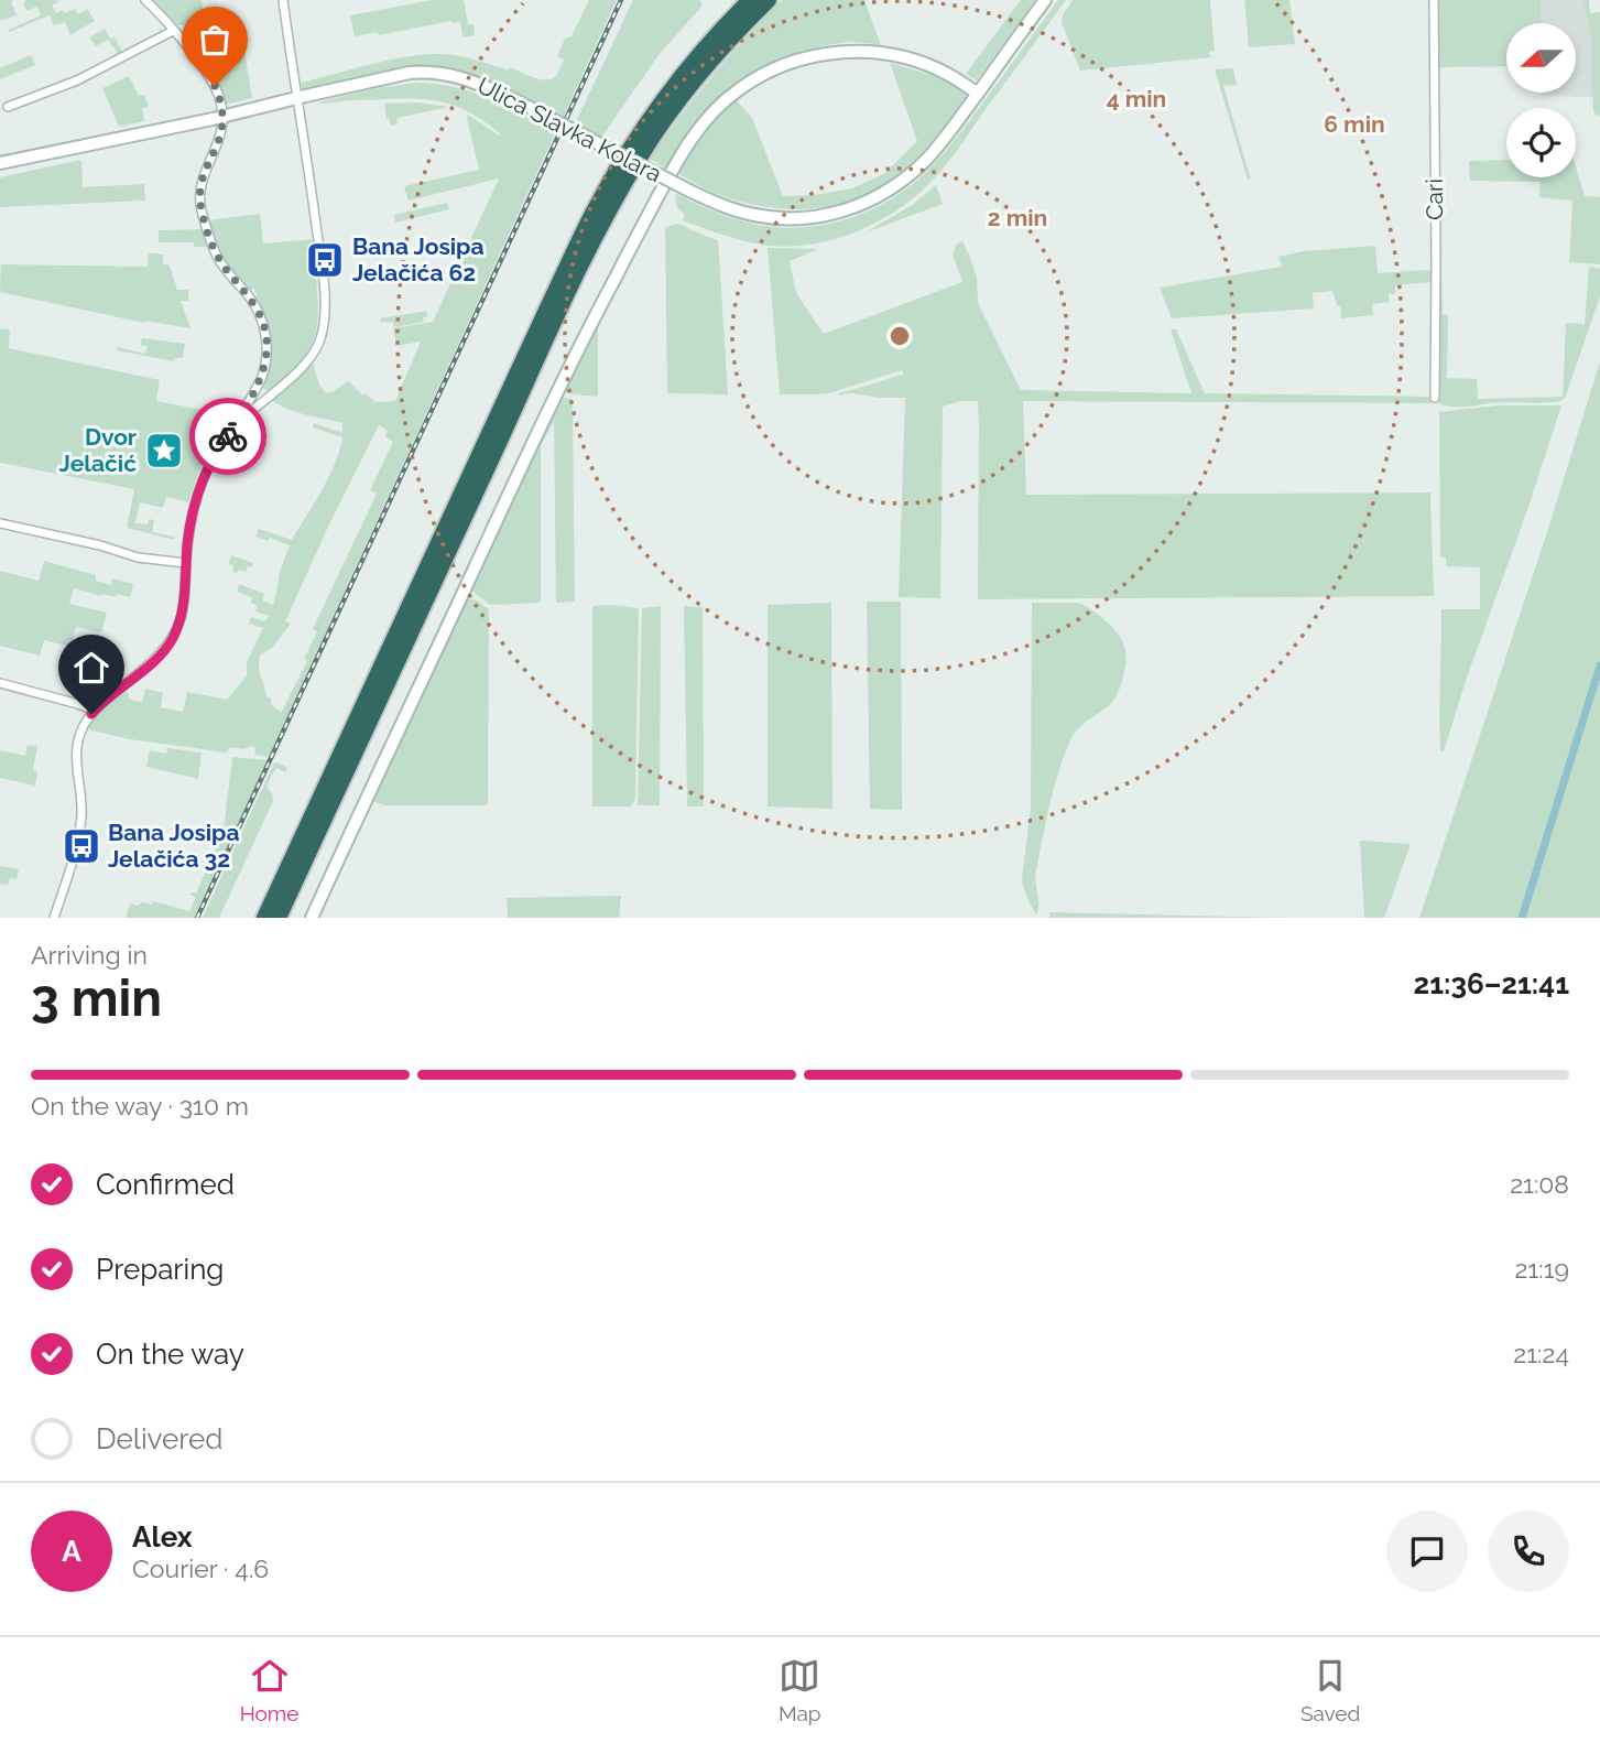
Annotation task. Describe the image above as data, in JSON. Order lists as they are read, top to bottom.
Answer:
{
  "streets": {
    "street": ["Ulica Slavka Kolara", "Cari"]
  },
  "places": {
    "bus stop": ["Bana Josipa Jelačića 62", "Bana Josipa Jelačića 32"],
    "place": ["Dvor Jelačić"]
  },
  "north": "left",
  "page": {
    "heading": ["3 min", "Arriving in", "21:36–21:41"],
    "panel": ["Alex", "Courier · 4.6"],
    "bar": "On the way · 310 m",
    "list": [
      ["Confirmed", "21:08"],
      ["Preparing", "21:19"],
      ["On the way", "21:24"],
      "Delivered"
    ],
    "round": "A",
    "tabs": ["Home", "Map", "Saved"]
  },
  "rings": ["4 min", "6 min", "2 min"]
}
